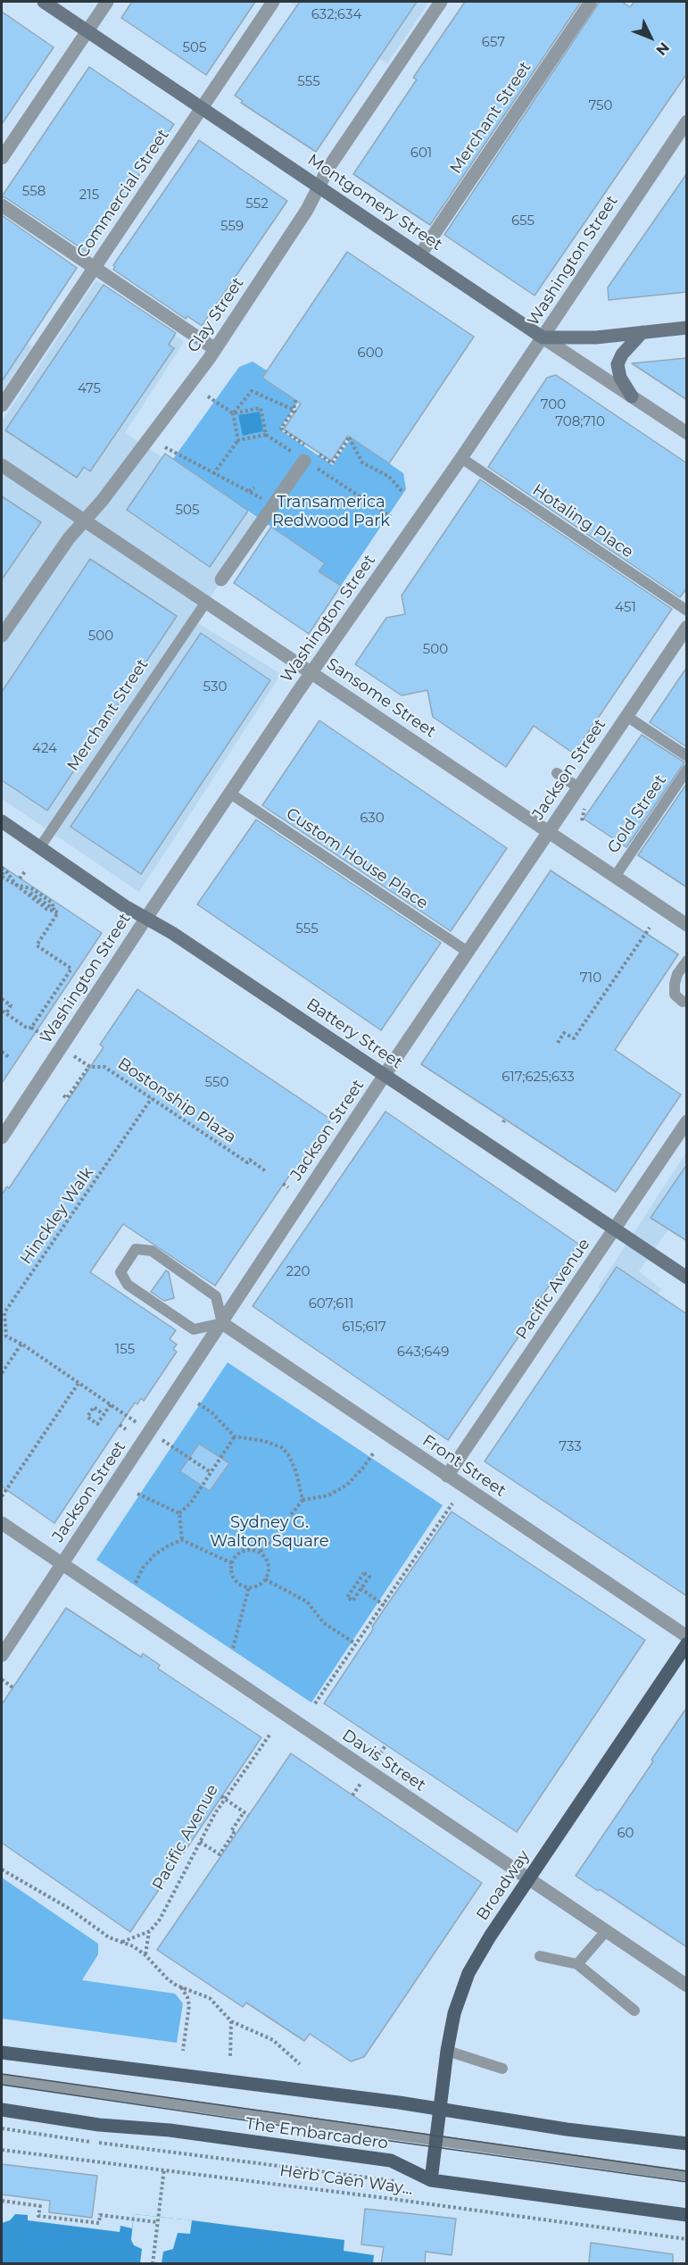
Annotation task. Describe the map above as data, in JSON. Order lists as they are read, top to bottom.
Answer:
{
  "streets": {
    "main road": [
      "Montgomery Street",
      "Battery Street",
      "Broadway",
      "The Embarcadero"
    ],
    "street": [
      "Merchant Street",
      "Commercial Street",
      "Washington Street",
      "Clay Street",
      "Sansome Street",
      "Jackson Street",
      "Pacific Avenue",
      "Front Street",
      "Davis Street"
    ],
    "lane": ["Hotaling Place", "Gold Street", "Custom House Place"],
    "path": ["Bostonship Plaza", "Hinckley Walk", "Herb Caen Way..."]
  },
  "crossings": [
    ["Merchant Street", "Montgomery Street"],
    ["Merchant Street", "Sansome Street"],
    ["Merchant Street", "Battery Street"],
    ["Commercial Street", "Montgomery Street"],
    ["Montgomery Street", "Washington Street"],
    ["Montgomery Street", "Clay Street"],
    ["Washington Street", "Hotaling Place"],
    ["Washington Street", "Sansome Street"],
    ["Washington Street", "Custom House Place"],
    ["Washington Street", "Battery Street"],
    ["Clay Street", "Sansome Street"],
    ["Sansome Street", "Jackson Street"],
    ["Sansome Street", "Gold Street"],
    ["Jackson Street", "Custom House Place"],
    ["Jackson Street", "Battery Street"],
    ["Jackson Street", "Front Street"],
    ["Jackson Street", "Davis Street"],
    ["Battery Street", "Pacific Avenue"],
    ["Bostonship Plaza", "Hinckley Walk"],
    ["Pacific Avenue", "Front Street"],
    ["Davis Street", "Broadway"],
    ["Broadway", "The Embarcadero"]
  ],
  "parks": ["Transamerica Redwood Park", "Sydney G. Walton Square"],
  "house_numbers": [
    "632;634",
    "657",
    "505",
    "555",
    "750",
    "601",
    "558",
    "215",
    "552",
    "655",
    "559",
    "600",
    "475",
    "700",
    "708;710",
    "505",
    "451",
    "500",
    "500",
    "530",
    "424",
    "630",
    "555",
    "710",
    "617;625;633",
    "550",
    "220",
    "607;611",
    "615;617",
    "155",
    "643;649",
    "733",
    "60"
  ],
  "north": "bottom right"
}
